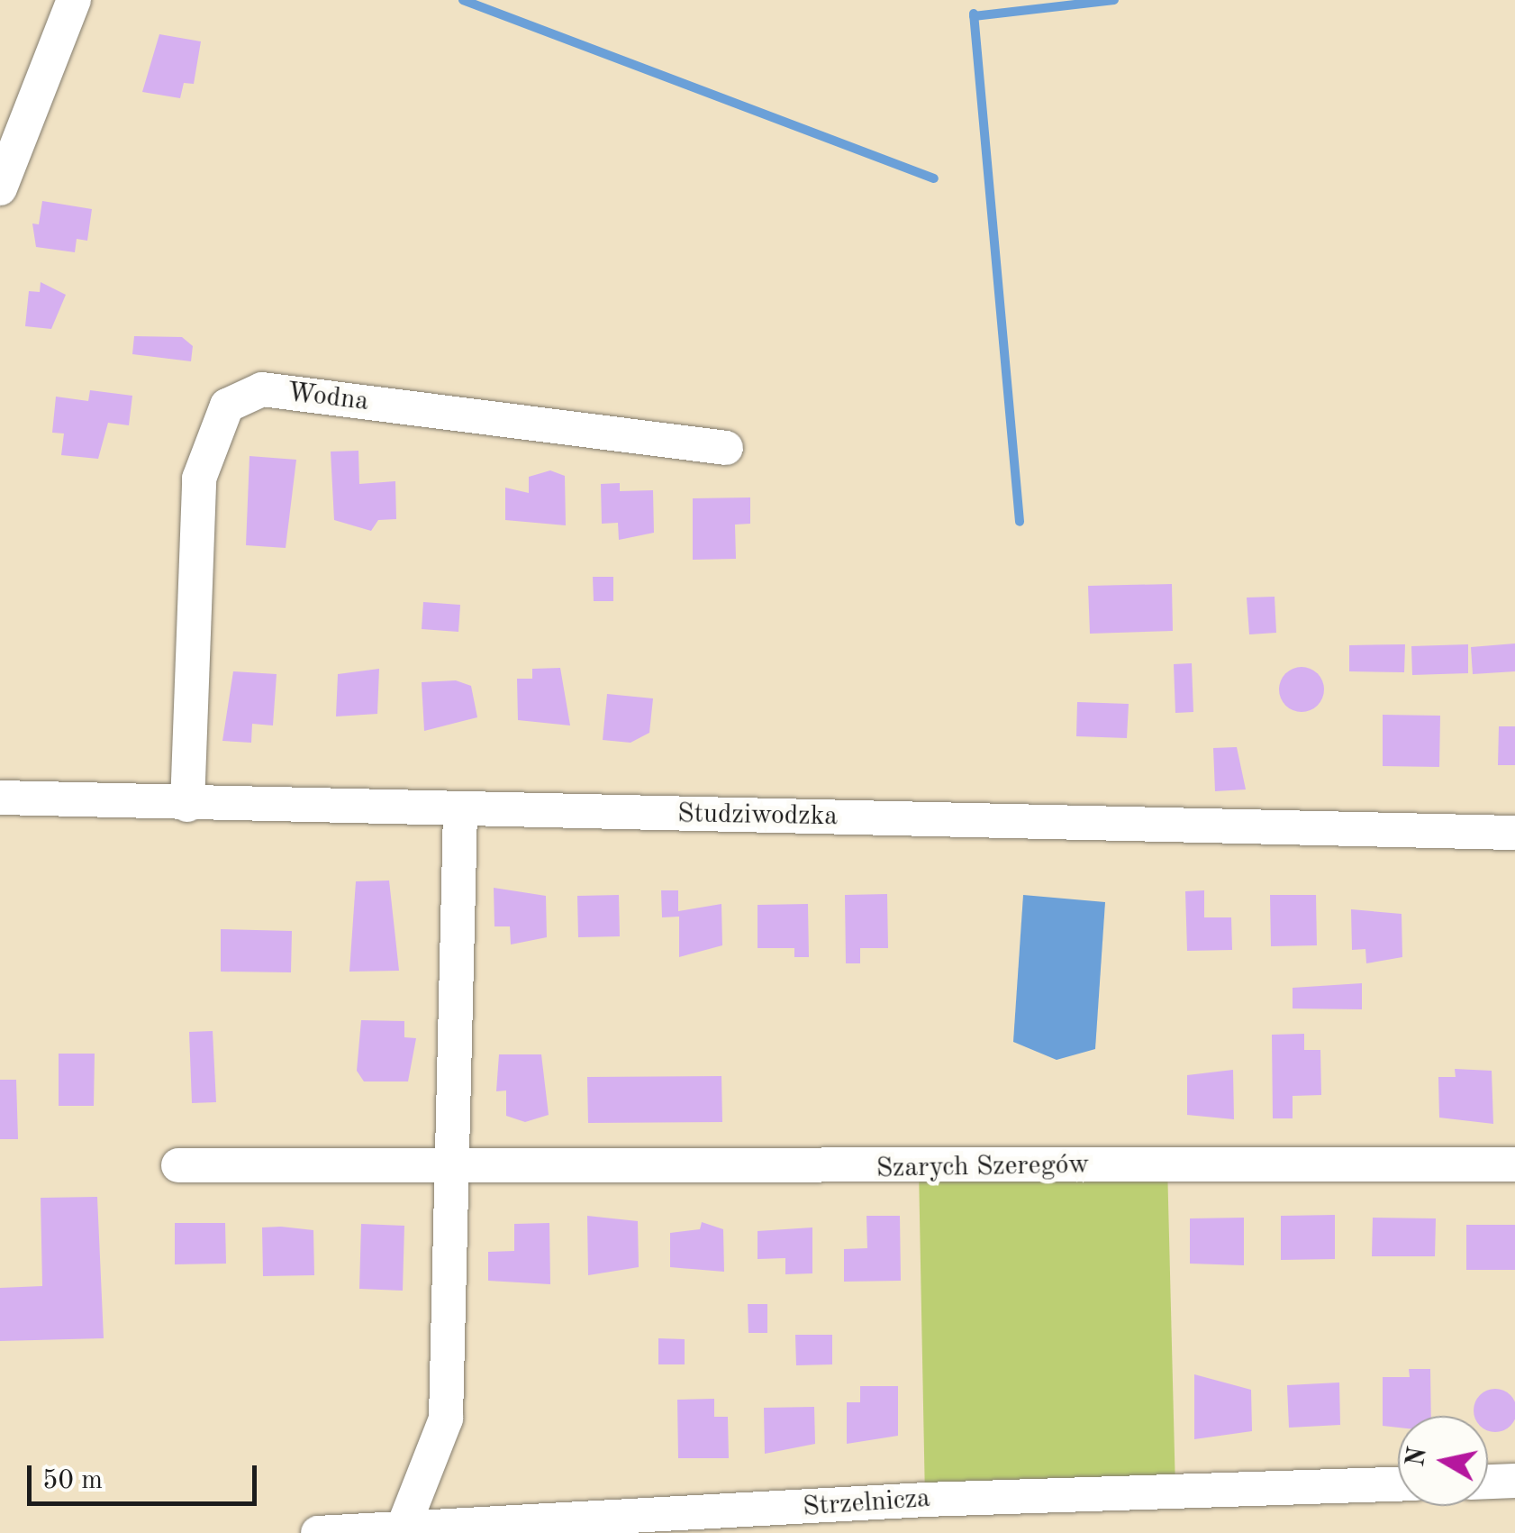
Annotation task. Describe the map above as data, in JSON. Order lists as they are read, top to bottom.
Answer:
{
  "streets": {
    "street": [
      "Wodna",
      "Studziwodzka",
      "Szarych Szeregów",
      "Strzelnicza"
    ]
  },
  "crossings": [
    ["Wodna", "Studziwodzka"]
  ],
  "scale_bar": "50 m",
  "north": "left"
}
